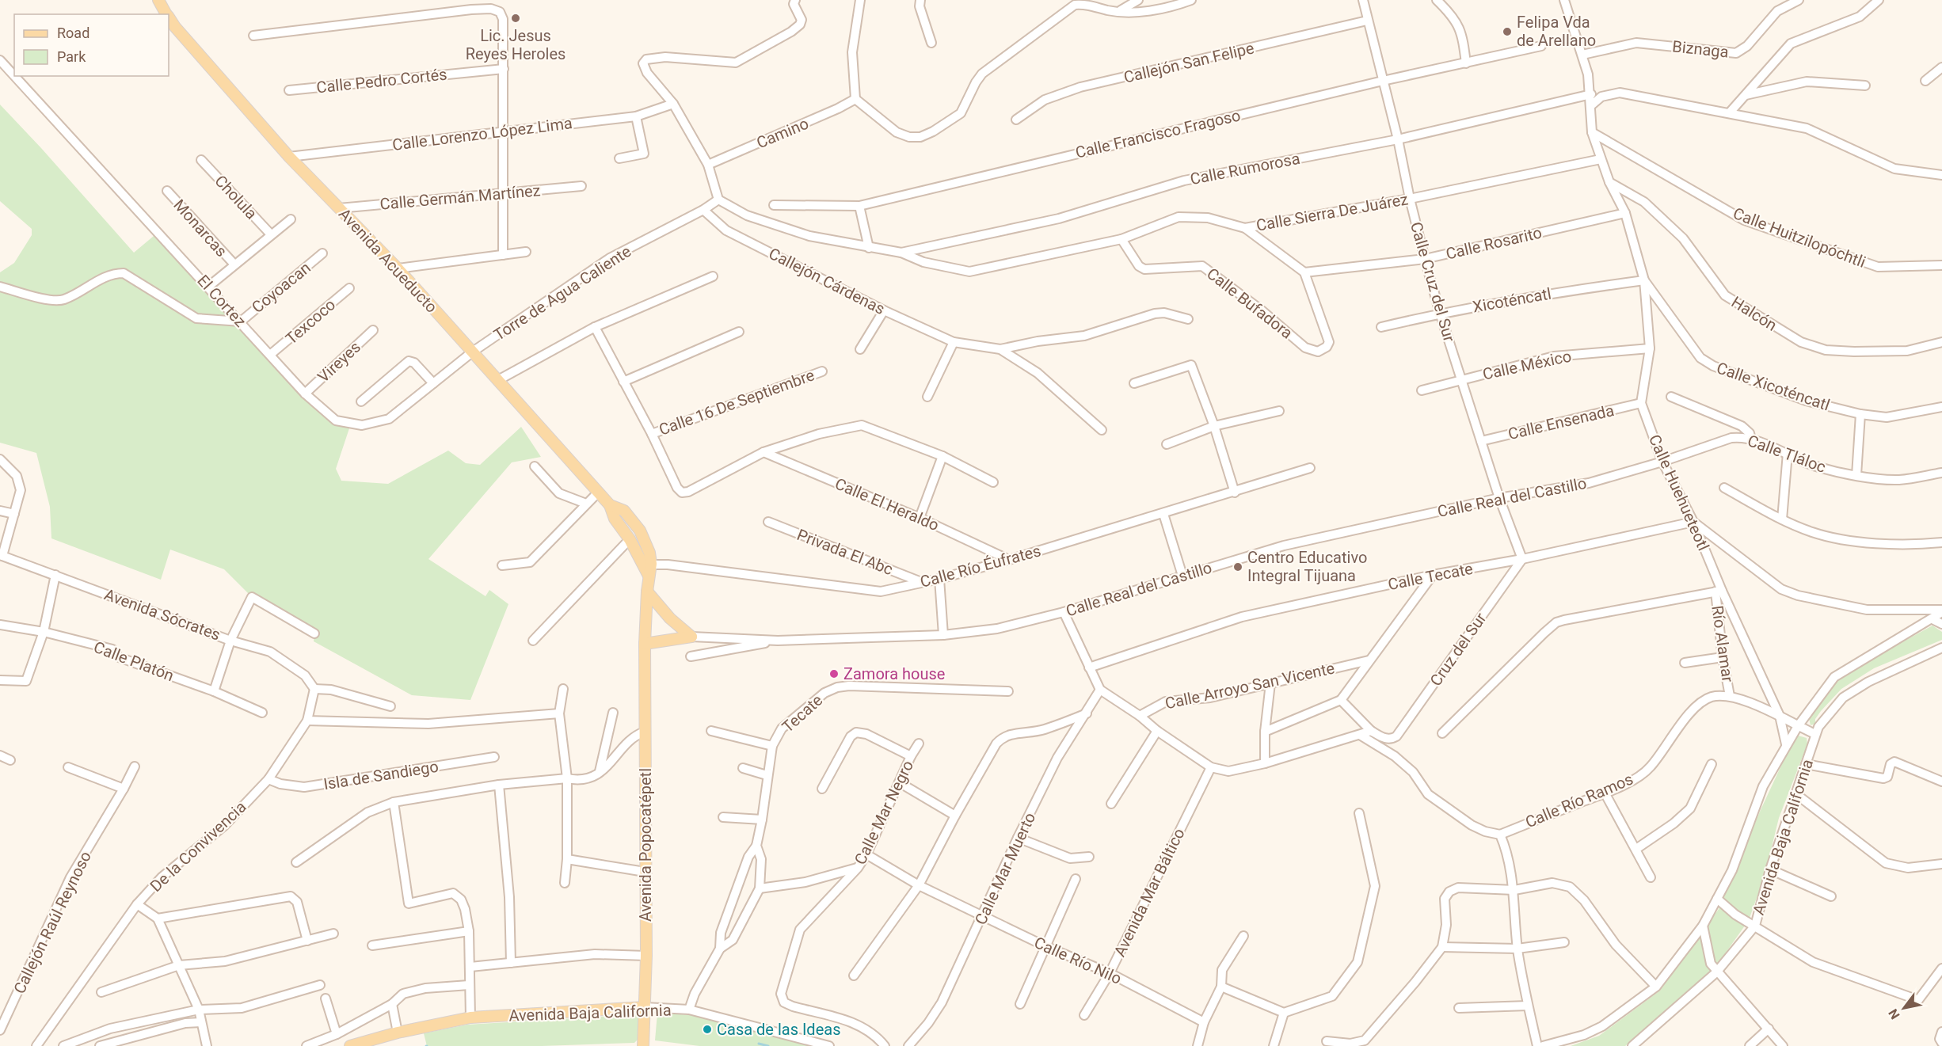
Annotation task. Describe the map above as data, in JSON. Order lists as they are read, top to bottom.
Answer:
{
  "streets": {
    "main road": ["Avenida Acueducto", "Avenida Baja California", "Avenida Popocatépetl"],
    "street": [
      "Biznaga",
      "Callejón San Felipe",
      "Calle Pedro Cortés",
      "Camino",
      "Calle Lorenzo López Lima",
      "Calle Francisco Fragoso",
      "Calle Rumorosa",
      "Cholula",
      "Calle Germán Martínez",
      "Calle Sierra De Juárez",
      "Monarcas",
      "Calle Huitzilopóchtli",
      "Calle Rosarito",
      "Callejón Cárdenas",
      "Calle Cruz del Sur",
      "Coyoacan",
      "Torre de Agua Caliente",
      "Xicoténcatl",
      "El Cortez",
      "Calle Bufadora",
      "Halcón",
      "Texcoco",
      "Vireyes",
      "Calle México",
      "Calle Xicoténcatl",
      "Calle 16 De Septiembre",
      "Calle Ensenada",
      "Calle Tláloc",
      "Calle Huehueteotl",
      "Calle Real del Castillo",
      "Calle El Heraldo",
      "Privada El Abc",
      "Calle Río Éufrates",
      "Calle Tecate",
      "Avenida Sócrates",
      "Río Alamar",
      "Cruz del Sur",
      "Calle Platón",
      "Calle Arroyo San Vicente",
      "Tecate",
      "Isla de Sandiego",
      "Calle Río Ramos",
      "Calle Mar Negro",
      "De la Convivencia",
      "Calle Mar Muerto",
      "Avenida Mar Báltico",
      "Callejón Raúl Reynoso",
      "Calle Río Nilo"
    ]
  },
  "crossings": [
    ["Biznaga", "Calle Huehueteotl"],
    ["Callejón San Felipe", "Calle Cruz del Sur"],
    ["Calle Lorenzo López Lima", "Avenida Acueducto"],
    ["Calle Francisco Fragoso", "Calle Cruz del Sur"],
    ["Calle Rumorosa", "Calle Sierra De Juárez"],
    ["Calle Rumorosa", "Calle Cruz del Sur"],
    ["Calle Rumorosa", "Calle Huehueteotl"],
    ["Calle Germán Martínez", "Avenida Acueducto"],
    ["Calle Sierra De Juárez", "Calle Cruz del Sur"],
    ["Calle Sierra De Juárez", "Calle Bufadora"],
    ["Calle Sierra De Juárez", "Calle Huehueteotl"],
    ["Calle Huitzilopóchtli", "Calle Huehueteotl"],
    ["Calle Rosarito", "Calle Cruz del Sur"],
    ["Calle Rosarito", "Calle Bufadora"],
    ["Calle Rosarito", "Calle Huehueteotl"],
    ["Avenida Acueducto", "Torre de Agua Caliente"],
    ["Avenida Acueducto", "El Cortez"],
    ["Avenida Acueducto", "Calle Río Éufrates"],
    ["Avenida Acueducto", "Avenida Popocatépetl"],
    ["Callejón Cárdenas", "Torre de Agua Caliente"],
    ["Calle Cruz del Sur", "Xicoténcatl"],
    ["Calle Cruz del Sur", "Calle México"],
    ["Calle Cruz del Sur", "Calle Ensenada"],
    ["Calle Cruz del Sur", "Calle Real del Castillo"],
    ["Calle Cruz del Sur", "Calle Tecate"],
    ["Calle Cruz del Sur", "Cruz del Sur"],
    ["Coyoacan", "El Cortez"],
    ["Torre de Agua Caliente", "El Cortez"],
    ["Xicoténcatl", "Calle Xicoténcatl"],
    ["Xicoténcatl", "Calle Huehueteotl"],
    ["El Cortez", "Texcoco"],
    ["El Cortez", "Vireyes"],
    ["Halcón", "Calle Huehueteotl"],
    ["Calle México", "Calle Huehueteotl"],
    ["Calle Xicoténcatl", "Calle Huehueteotl"],
    ["Calle Ensenada", "Calle Huehueteotl"],
    ["Calle Tláloc", "Calle Huehueteotl"],
    ["Calle Tláloc", "Calle Real del Castillo"],
    ["Calle Huehueteotl", "Calle Real del Castillo"],
    ["Calle Huehueteotl", "Calle Tecate"],
    ["Calle Huehueteotl", "Río Alamar"],
    ["Calle Huehueteotl", "Calle Río Ramos"],
    ["Calle Huehueteotl", "Avenida Baja California"],
    ["Calle El Heraldo", "Calle Río Éufrates"],
    ["Privada El Abc", "Calle Río Éufrates"],
    ["Calle Tecate", "Cruz del Sur"],
    ["Avenida Sócrates", "De la Convivencia"],
    ["Río Alamar", "Calle Río Ramos"],
    ["Isla de Sandiego", "De la Convivencia"],
    ["Calle Río Ramos", "Avenida Baja California"],
    ["Calle Mar Negro", "Calle Río Nilo"],
    ["Avenida Baja California", "Avenida Popocatépetl"],
    ["Calle Mar Muerto", "Calle Río Nilo"],
    ["Avenida Mar Báltico", "Calle Río Nilo"]
  ],
  "places": [
    "Lic. Jesus Reyes Heroles",
    "Felipa Vda de Arellano",
    "Centro Educativo Integral Tijuana",
    "Zamora house",
    "Casa de las Ideas"
  ],
  "legend": ["Road", "Park"],
  "north": "bottom left"
}
